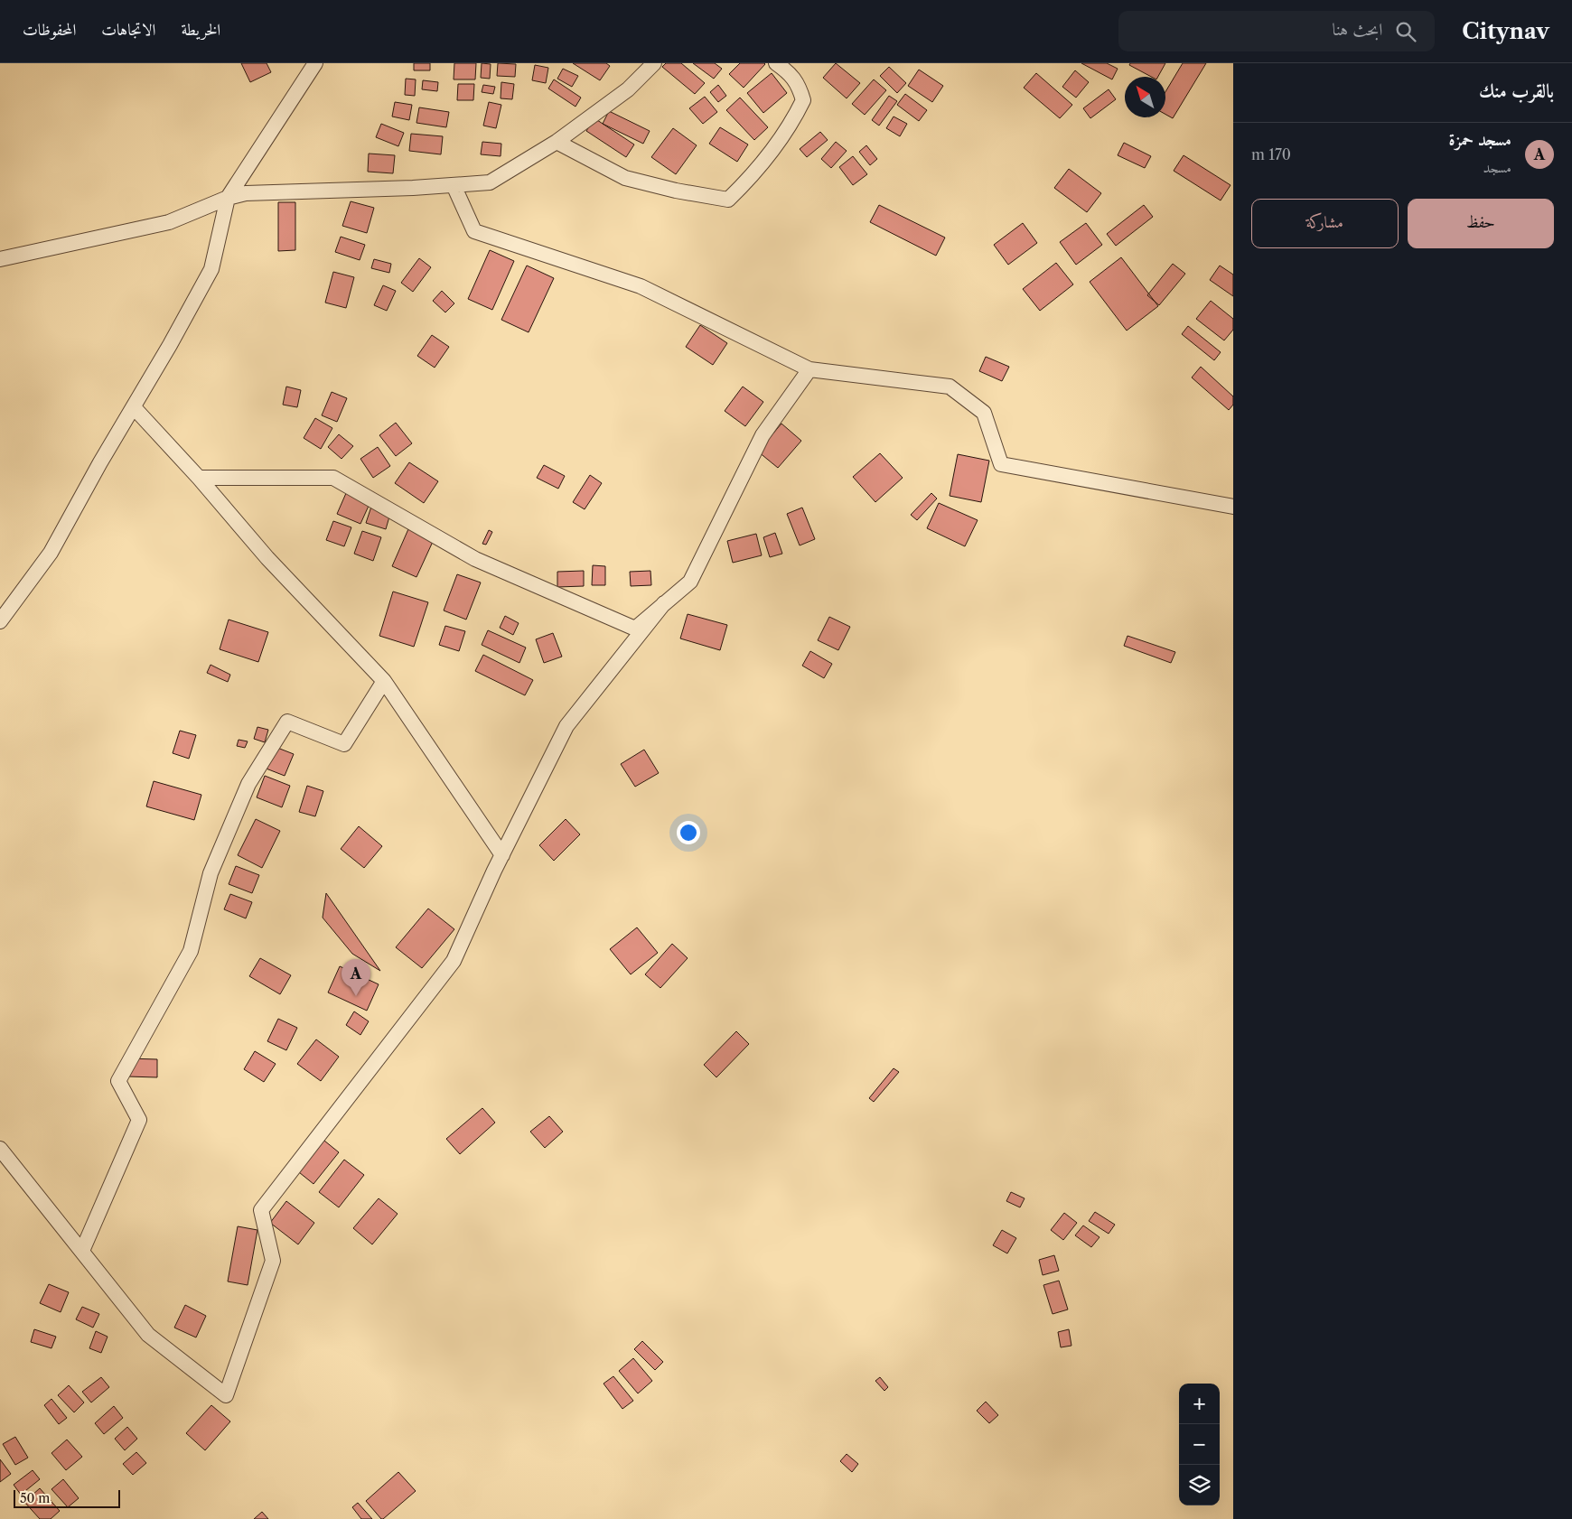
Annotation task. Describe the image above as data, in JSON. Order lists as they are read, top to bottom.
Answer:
{
  "scale_bar": "50 m",
  "north": "top left",
  "page": {
    "header": "Citynav",
    "search": "ابحث هنا",
    "nav": ["الخريطة", "الاتجاهات", "المحفوظات"],
    "heading": "بالقرب منك",
    "list": [
      {
        "mark": "A",
        "name": "مسجد حمزة",
        "note": "مسجد",
        "value": "170 m"
      }
    ],
    "buttons": ["حفظ", "مشاركة"],
    "pins": "A",
    "map_buttons": ["+", "−"],
    "scale": "50 m"
  }
}
